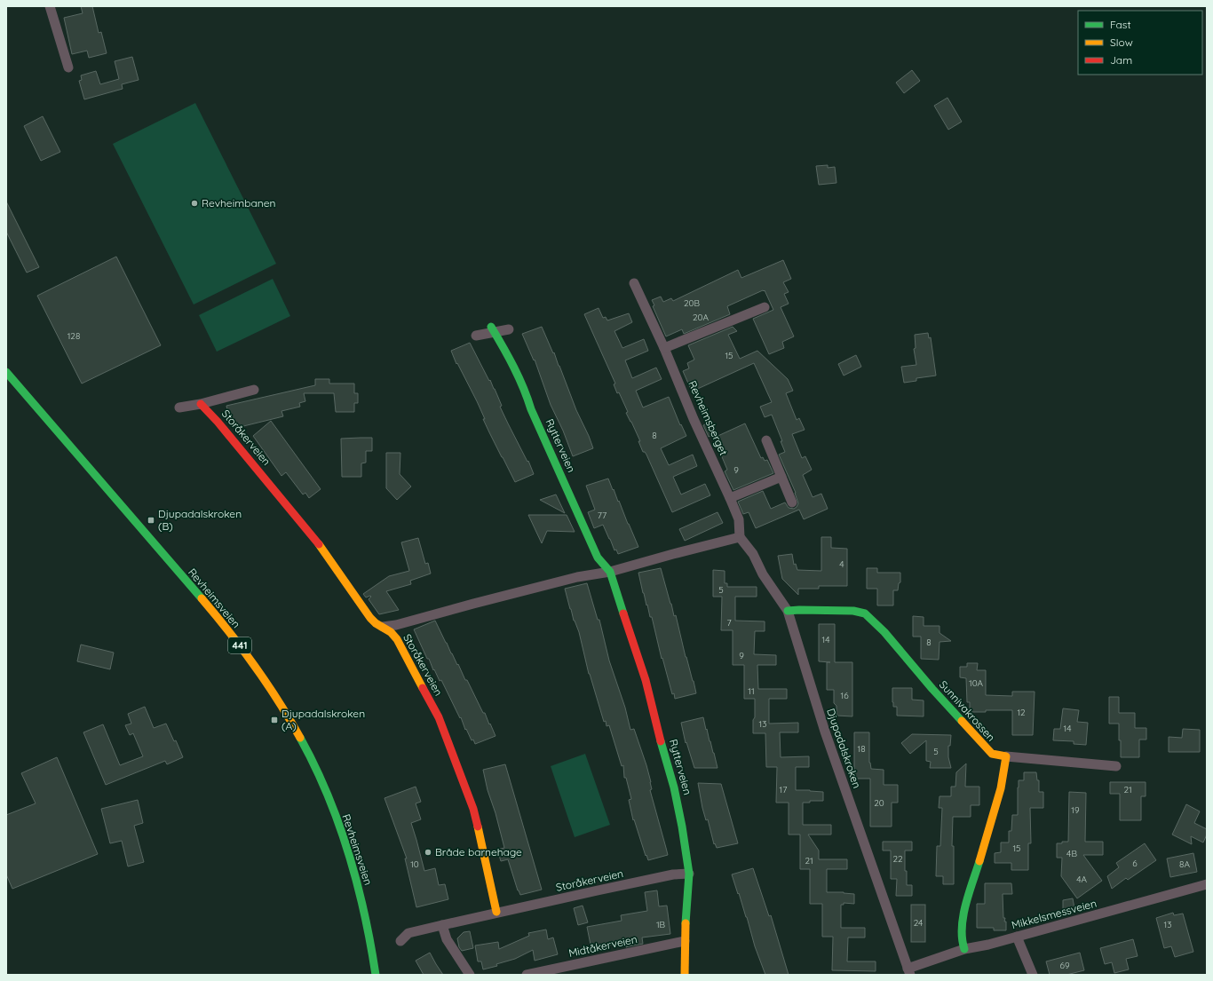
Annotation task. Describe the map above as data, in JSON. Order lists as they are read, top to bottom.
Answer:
{
  "streets": {
    "street": [
      "Revheimsberget",
      "Storåkerveien",
      "Rytterveien",
      "Revheimsveien",
      "441",
      "Sunnivakrossen",
      "Djupadalskroken",
      "Mikkelsmessveien",
      "Midtåkerveien"
    ]
  },
  "crossings": [
    ["Revheimsberget", "Djupadalskroken"],
    ["Storåkerveien", "Rytterveien"],
    ["Rytterveien", "Midtåkerveien"],
    ["Sunnivakrossen", "Djupadalskroken"],
    ["Djupadalskroken", "Mikkelsmessveien"]
  ],
  "places": {
    "other": ["Revheimbanen", "Bråde barnehage"],
    "transit": ["Djupadalskroken (B)", "Djupadalskroken (A)"]
  },
  "house_numbers": [
    "20B",
    "20A",
    "128",
    "15",
    "8",
    "9",
    "77",
    "4",
    "5",
    "7",
    "14",
    "8",
    "9",
    "10A",
    "11",
    "16",
    "12",
    "13",
    "14",
    "18",
    "5",
    "17",
    "21",
    "20",
    "19",
    "15",
    "4B",
    "22",
    "21",
    "6",
    "10",
    "8A",
    "4A",
    "24",
    "1B",
    "13",
    "69"
  ],
  "legend": ["Fast", "Slow", "Jam"]
}
